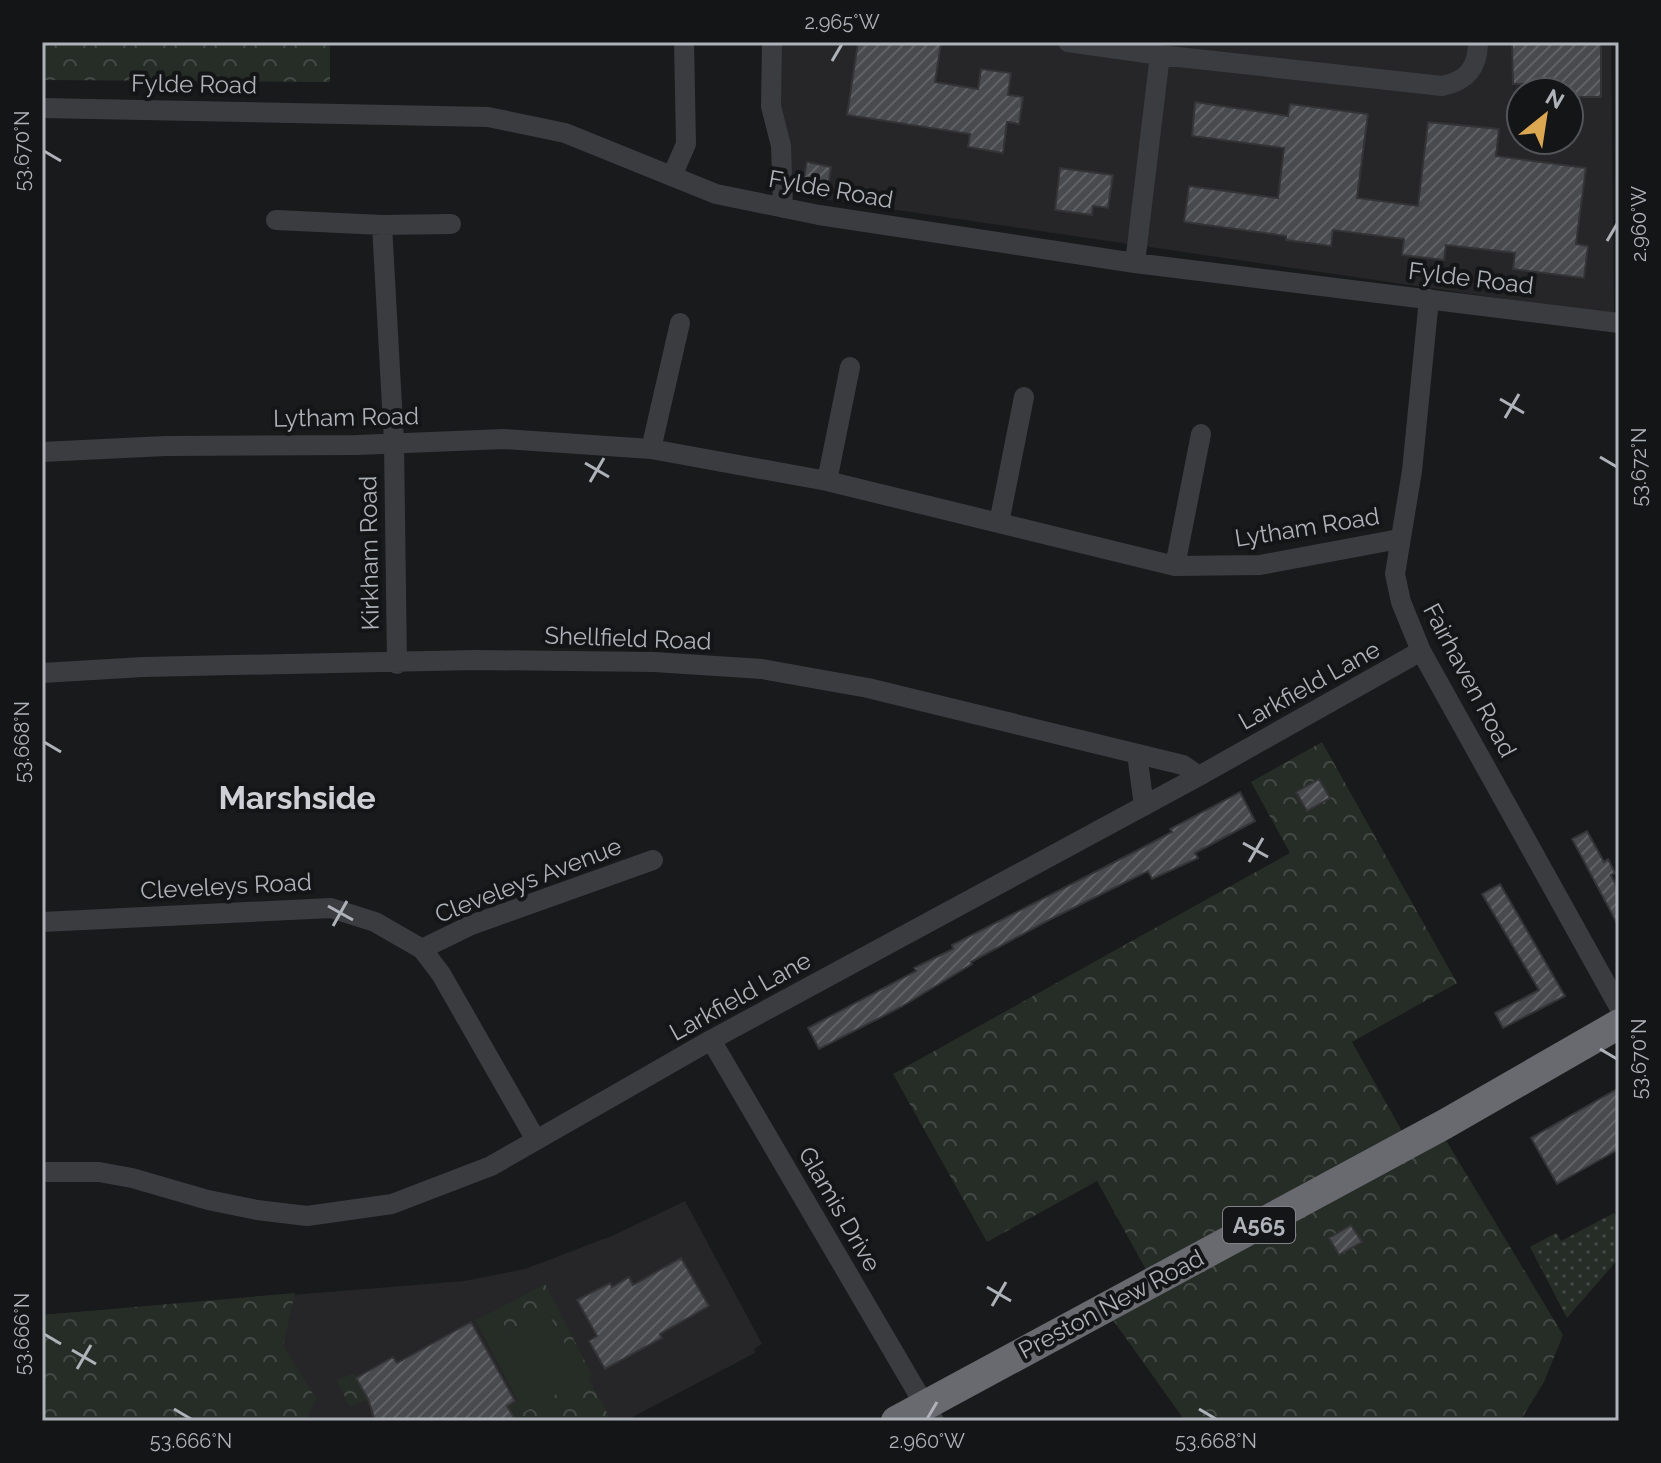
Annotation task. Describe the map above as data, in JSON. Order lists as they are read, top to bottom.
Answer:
{
  "streets": {
    "highway": ["A565", "Preston New Road"],
    "street": [
      "Fylde Road",
      "Lytham Road",
      "Kirkham Road",
      "Shellfield Road",
      "Fairhaven Road",
      "Larkfield Lane",
      "Cleveleys Avenue",
      "Cleveleys Road",
      "Glamis Drive"
    ]
  },
  "crossings": [
    ["Fylde Road", "Fairhaven Road"],
    ["Lytham Road", "Kirkham Road"],
    ["Lytham Road", "Fairhaven Road"],
    ["Kirkham Road", "Shellfield Road"],
    ["Shellfield Road", "Larkfield Lane"],
    ["Fairhaven Road", "Larkfield Lane"],
    ["Larkfield Lane", "Cleveleys Road"],
    ["Larkfield Lane", "Glamis Drive"],
    ["Cleveleys Avenue", "Cleveleys Road"],
    ["Glamis Drive", "Preston New Road"]
  ],
  "districts": ["Marshside"],
  "north": "top right",
  "coordinates": [
    "2.965°W",
    "53.670°N",
    "2.960°W",
    "53.672°N",
    "53.668°N",
    "53.666°N"
  ]
}
